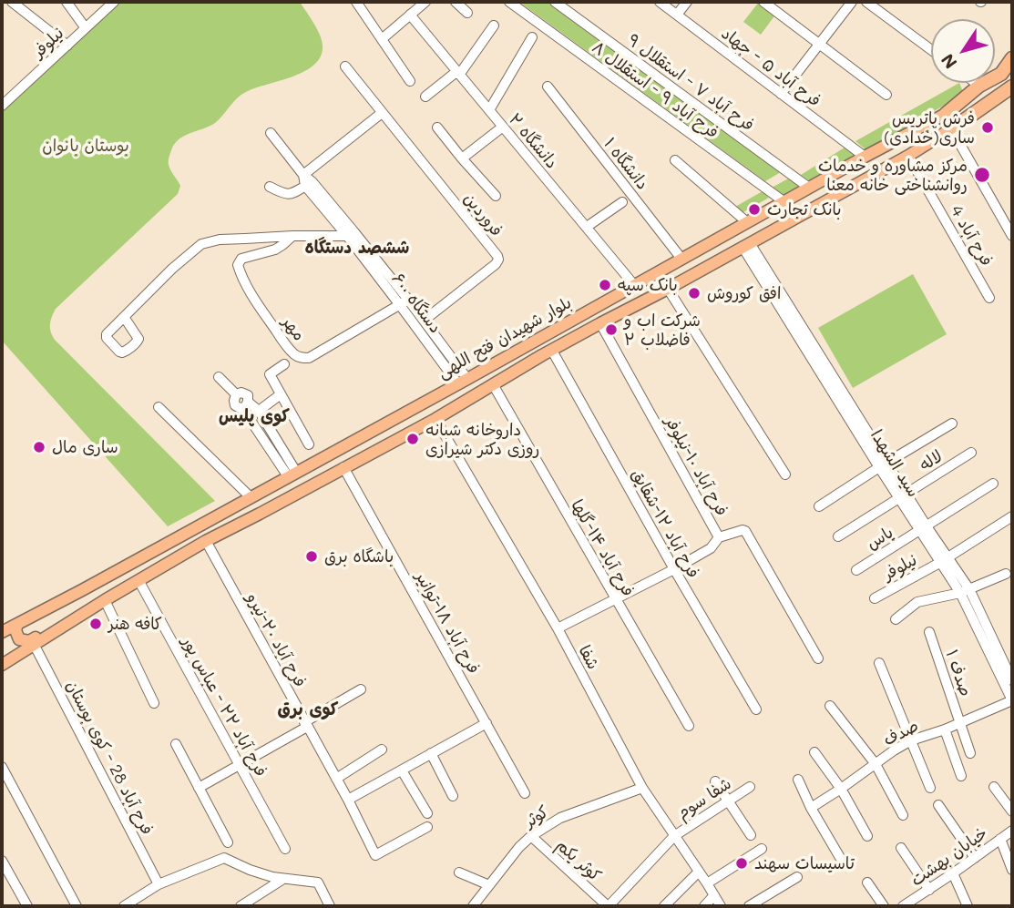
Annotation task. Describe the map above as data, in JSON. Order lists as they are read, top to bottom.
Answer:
{
  "streets": {
    "highway": ["بلوار شهیدان فتح اللهی"],
    "street": [
      "نیلوفر",
      "فرح آباد ۵ - جهاد",
      "فرح آباد ۷ - استقلال ۹",
      "فرح آباد ۹ - استقلال ۸",
      "دانشگاه ۲",
      "دانشگاه ۱",
      "فروردین",
      "فرح آباد 4",
      "۶۰۰ دستگاه",
      "مهر",
      "لاله",
      "سید الشهدا",
      "فرح آباد ۱۰-نیلوفر",
      "فرح آباد ۱۲-شقایق",
      "یاس",
      "فرح آباد ۱۴-گلها",
      "فرح آباد ۱۸-توانیر",
      "فرح آباد ۲۰-نیرو",
      "شفا",
      "صدف ۱",
      "فرح آباد ۲۲ - عباس پور",
      "صدف",
      "فرح آباد 28 - کوی بوستان",
      "شفا سوم",
      "کوثر",
      "خیابان بهشت",
      "کوثر یکم"
    ]
  },
  "crossings": [
    ["نیلوفر", "سید الشهدا"],
    ["فرح آباد ۵ - جهاد", "بلوار شهیدان فتح اللهی"],
    ["فرح آباد ۷ - استقلال ۹", "بلوار شهیدان فتح اللهی"],
    ["فرح آباد ۹ - استقلال ۸", "بلوار شهیدان فتح اللهی"],
    ["دانشگاه ۲", "بلوار شهیدان فتح اللهی"],
    ["دانشگاه ۱", "بلوار شهیدان فتح اللهی"],
    ["فروردین", "۶۰۰ دستگاه"],
    ["فرح آباد 4", "بلوار شهیدان فتح اللهی"],
    ["۶۰۰ دستگاه", "مهر"],
    ["۶۰۰ دستگاه", "بلوار شهیدان فتح اللهی"],
    ["بلوار شهیدان فتح اللهی", "سید الشهدا"],
    ["بلوار شهیدان فتح اللهی", "فرح آباد ۱۰-نیلوفر"],
    ["بلوار شهیدان فتح اللهی", "فرح آباد ۱۲-شقایق"],
    ["بلوار شهیدان فتح اللهی", "فرح آباد ۱۴-گلها"],
    ["بلوار شهیدان فتح اللهی", "فرح آباد ۱۸-توانیر"],
    ["بلوار شهیدان فتح اللهی", "فرح آباد ۲۰-نیرو"],
    ["بلوار شهیدان فتح اللهی", "شفا"],
    ["بلوار شهیدان فتح اللهی", "فرح آباد ۲۲ - عباس پور"],
    ["بلوار شهیدان فتح اللهی", "فرح آباد 28 - کوی بوستان"],
    ["لاله", "سید الشهدا"],
    ["سید الشهدا", "یاس"],
    ["سید الشهدا", "صدف"],
    ["شفا", "شفا سوم"],
    ["شفا", "کوثر"],
    ["صدف ۱", "صدف"],
    ["شفا سوم", "کوثر یکم"],
    ["کوثر", "کوثر یکم"]
  ],
  "districts": ["ششصد دستگاه", "کوی پلیس", "کوی برق"],
  "parks": ["بوستان بانوان"],
  "places": [
    "فرش پاتریس (خدادی)ساری",
    "مرکز مشاوره و خدمات روانشناختی خانه معنا",
    "بانک تجارت",
    "بانک سپه",
    "افق کوروش",
    "شرکت اب و فاضلاب ۲",
    "داروخانه شبانه روزی دکتر شیرازی",
    "ساری مال",
    "باشگاه برق",
    "کافه هنر",
    "تاسیسات سهند"
  ],
  "north": "bottom left"
}
